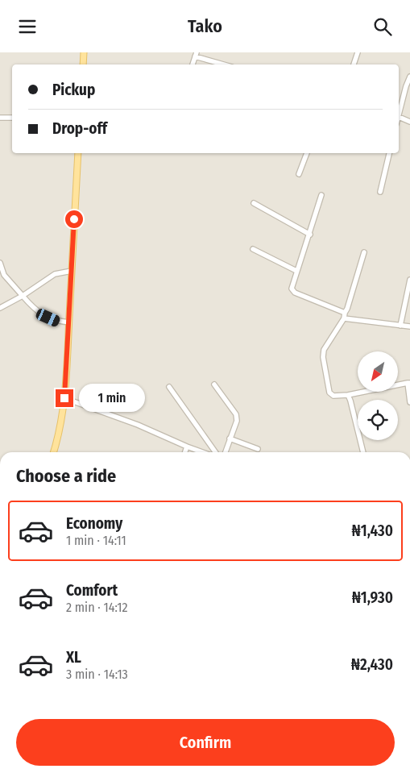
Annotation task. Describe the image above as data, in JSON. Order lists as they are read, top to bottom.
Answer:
{
  "north": "bottom left",
  "page": {
    "header": "Tako",
    "banner": ["Pickup", "Drop-off"],
    "bubble": "1 min",
    "heading": "Choose a ride",
    "list": [
      {
        "name": "Economy",
        "note": "1 min · 14:11",
        "value": "₦1,430"
      },
      {
        "name": "Comfort",
        "note": "2 min · 14:12",
        "value": "₦1,930"
      },
      {
        "name": "XL",
        "note": "3 min · 14:13",
        "value": "₦2,430"
      }
    ],
    "buttons": "Confirm"
  }
}
